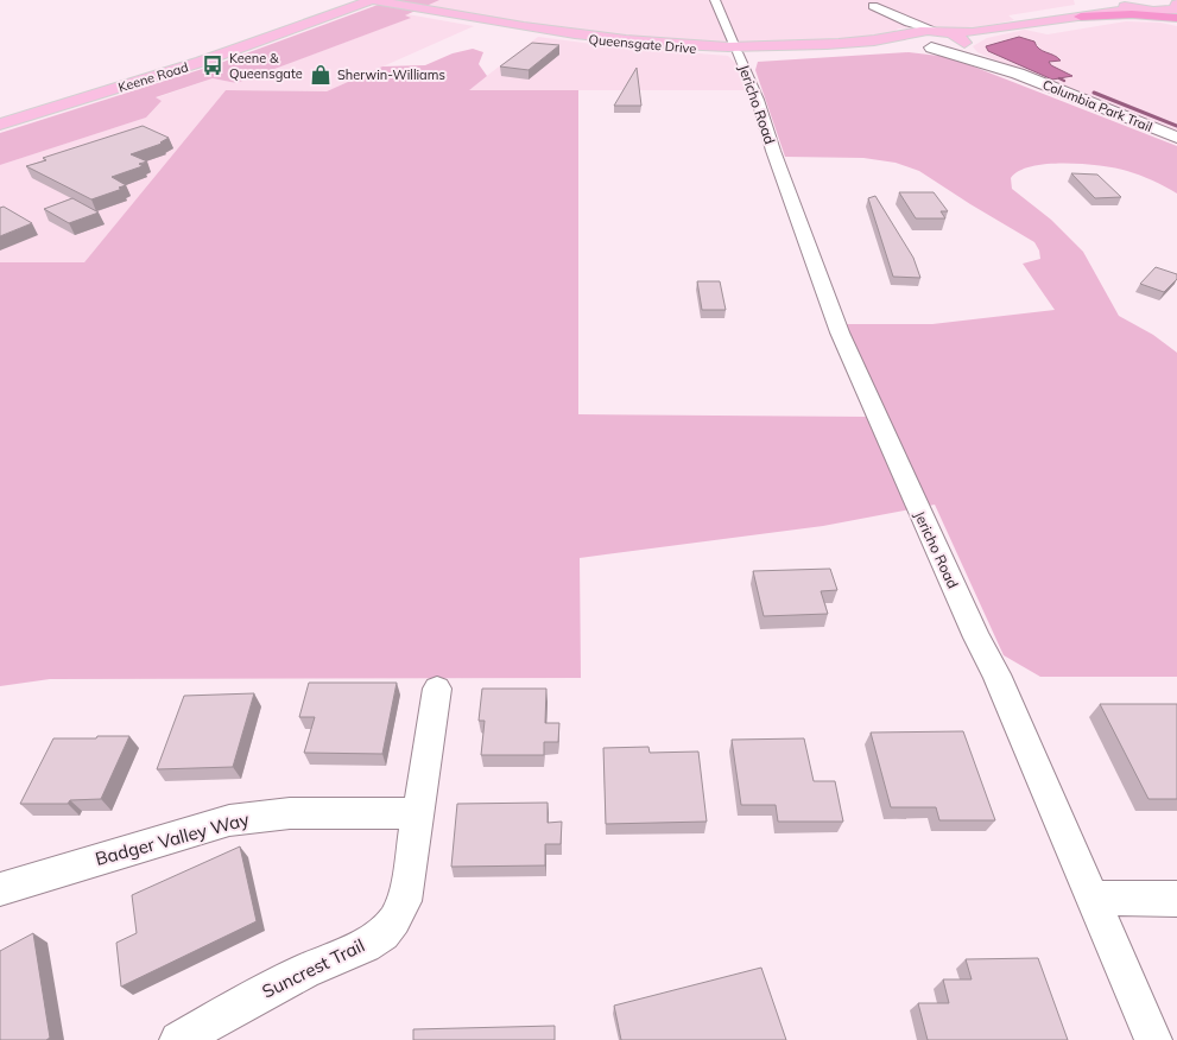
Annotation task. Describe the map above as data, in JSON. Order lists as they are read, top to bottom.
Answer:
{
  "streets": {
    "main road": ["Queensgate Drive", "Keene Road", "Columbia Park Trail"],
    "street": ["Jericho Road", "Badger Valley Way", "Suncrest Trail"]
  },
  "crossings": [
    ["Queensgate Drive", "Keene Road"],
    ["Queensgate Drive", "Jericho Road"],
    ["Queensgate Drive", "Columbia Park Trail"],
    ["Badger Valley Way", "Suncrest Trail"]
  ],
  "places": {
    "bus stop": ["Keene & Queensgate"],
    "shop": ["Sherwin-Williams"]
  }
}
